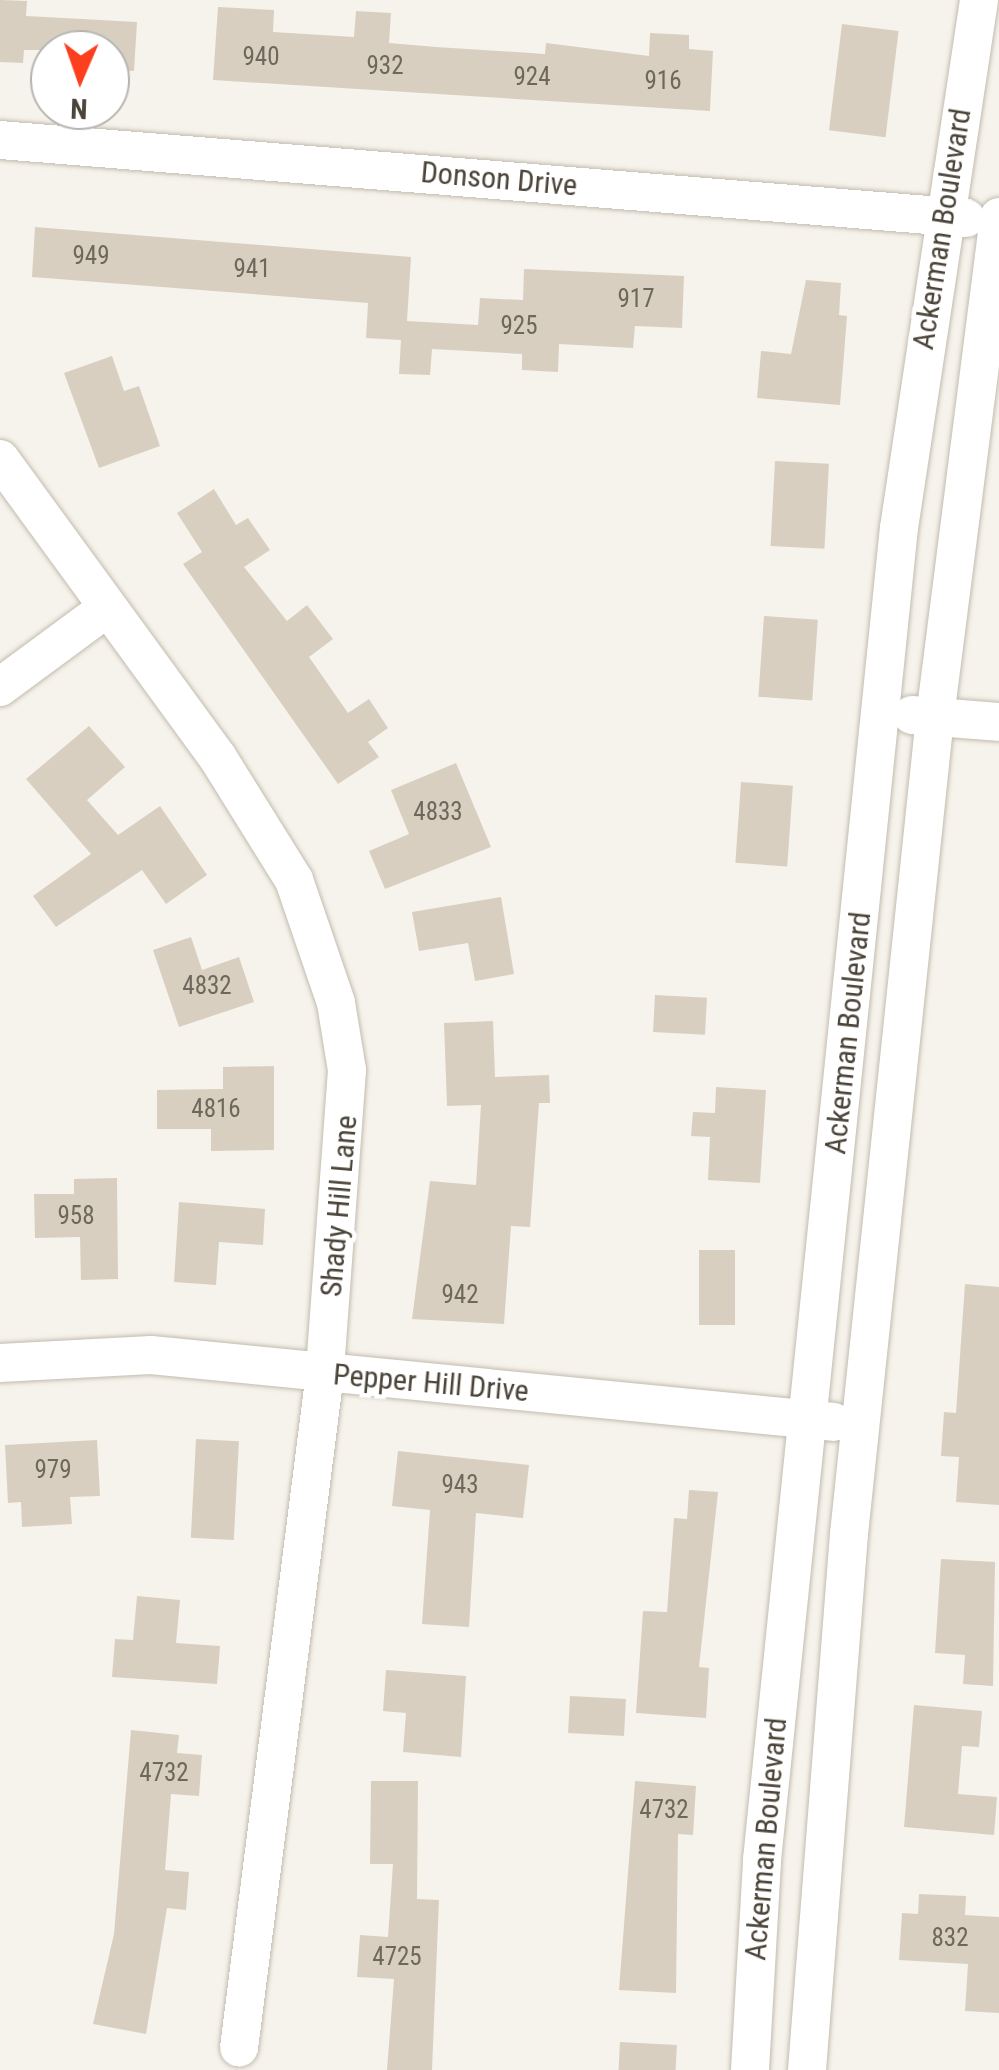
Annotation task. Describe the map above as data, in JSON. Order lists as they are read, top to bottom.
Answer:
{
  "streets": {
    "street": [
      "Donson Drive",
      "Ackerman Boulevard",
      "Shady Hill Lane",
      "Pepper Hill Drive"
    ]
  },
  "crossings": [
    ["Donson Drive", "Ackerman Boulevard"],
    ["Ackerman Boulevard", "Pepper Hill Drive"],
    ["Shady Hill Lane", "Pepper Hill Drive"]
  ],
  "house_numbers": [
    "940",
    "932",
    "924",
    "916",
    "949",
    "941",
    "917",
    "925",
    "4833",
    "4832",
    "4816",
    "958",
    "942",
    "979",
    "943",
    "4732",
    "4732",
    "832",
    "4725"
  ],
  "north": "bottom"
}
